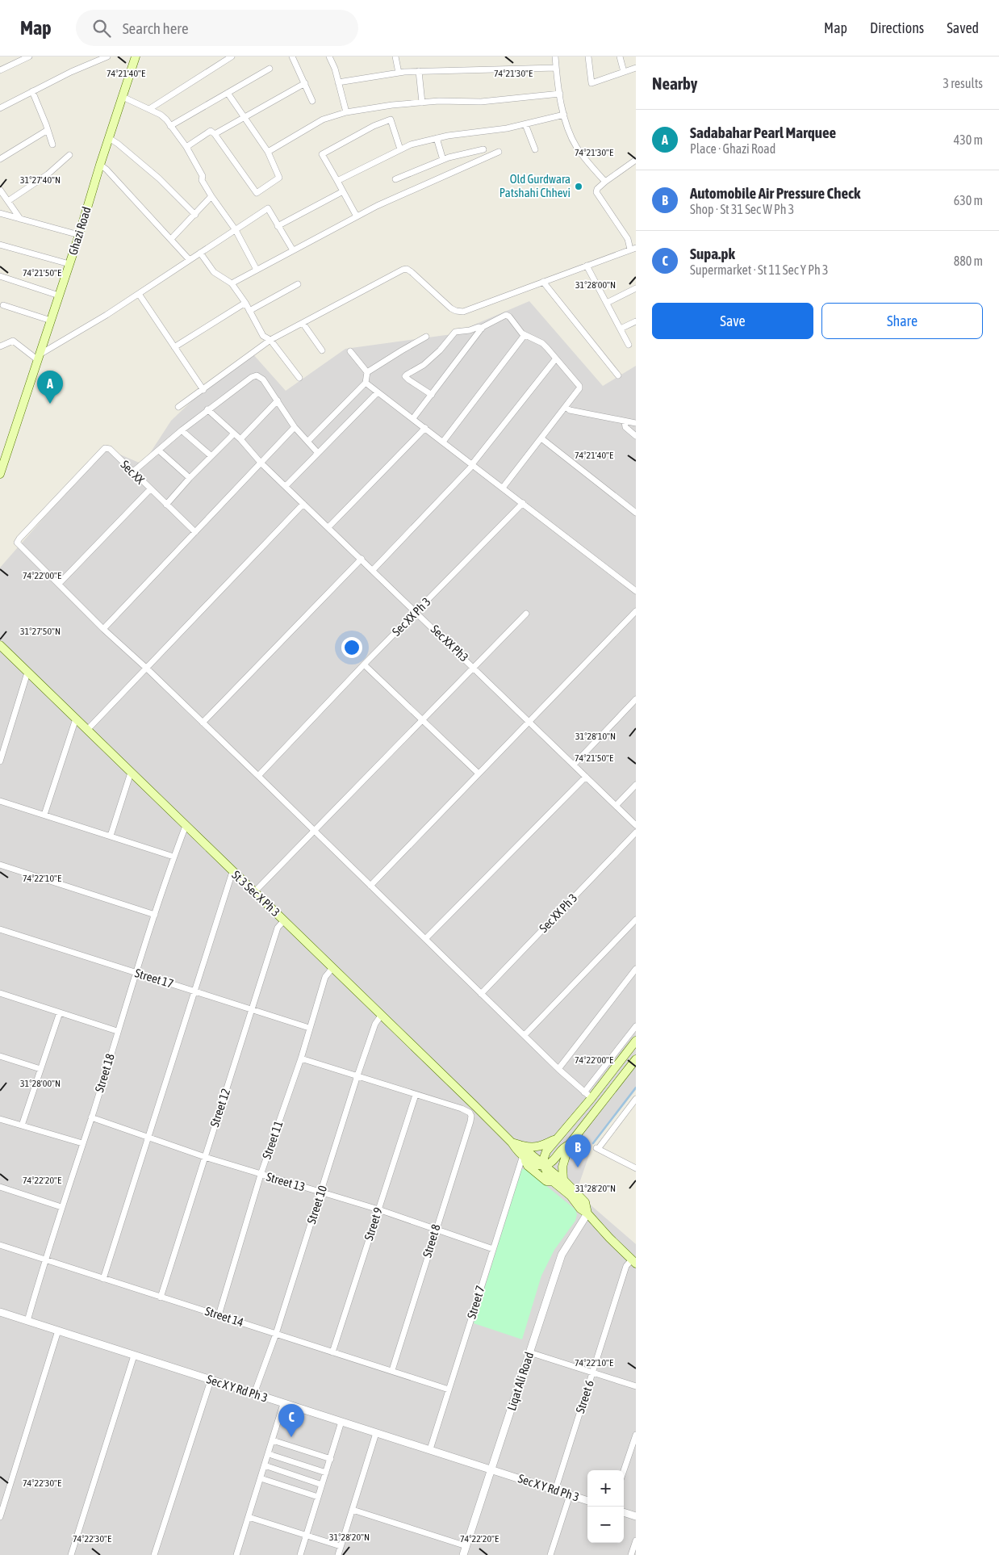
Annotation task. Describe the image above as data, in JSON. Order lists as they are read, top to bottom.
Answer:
{
  "streets": {
    "main road": ["Ghazi Road", "St 3 Sec X Ph 3"],
    "street": [
      "Sec XX",
      "Sec XX Ph 3",
      "Sec XX Ph3",
      "Street 17",
      "Street 18",
      "Street 12",
      "Street 11",
      "Street 13",
      "Street 10",
      "Street 9",
      "Street 8",
      "Street 7",
      "Street 14",
      "Liqat Ali Road",
      "Sec X Y Rd Ph 3",
      "Street 6"
    ]
  },
  "crossings": [
    ["Sec XX Ph 3", "Sec XX Ph3"],
    ["St 3 Sec X Ph 3", "Street 18"],
    ["St 3 Sec X Ph 3", "Street 12"],
    ["St 3 Sec X Ph 3", "Street 11"],
    ["St 3 Sec X Ph 3", "Street 10"],
    ["St 3 Sec X Ph 3", "Street 8"],
    ["St 3 Sec X Ph 3", "Street 7"],
    ["Street 17", "Street 18"],
    ["Street 17", "Street 12"],
    ["Street 17", "Street 11"],
    ["Street 18", "Street 13"],
    ["Street 18", "Street 14"],
    ["Street 18", "Sec X Y Rd Ph 3"],
    ["Street 12", "Street 13"],
    ["Street 12", "Street 14"],
    ["Street 11", "Street 13"],
    ["Street 11", "Street 14"],
    ["Street 13", "Street 10"],
    ["Street 13", "Street 9"],
    ["Street 13", "Street 8"],
    ["Street 13", "Street 7"],
    ["Street 10", "Street 14"],
    ["Street 10", "Sec X Y Rd Ph 3"],
    ["Street 9", "Street 14"],
    ["Street 8", "Street 14"],
    ["Street 7", "Street 14"],
    ["Street 7", "Sec X Y Rd Ph 3"],
    ["Liqat Ali Road", "Sec X Y Rd Ph 3"],
    ["Sec X Y Rd Ph 3", "Street 6"]
  ],
  "places": ["Old Gurdwara Patshahi Chhevi"],
  "page": {
    "header": "Map",
    "search": "Search here",
    "nav": ["Map", "Directions", "Saved"],
    "heading": ["Nearby", "3 results"],
    "list": [
      {
        "mark": "A",
        "name": "Sadabahar Pearl Marquee",
        "note": "Place · Ghazi Road",
        "value": "430 m"
      },
      {
        "mark": "B",
        "name": "Automobile Air Pressure Check",
        "note": "Shop · St 31 Sec W Ph 3",
        "value": "630 m"
      },
      {
        "mark": "C",
        "name": "Supa.pk",
        "note": "Supermarket · St 11 Sec Y Ph 3",
        "value": "880 m"
      }
    ],
    "buttons": ["Save", "Share"],
    "pins": ["A", "B", "C"],
    "map_buttons": ["+", "−"]
  },
  "coordinates": [
    "74°21'40\"E",
    "74°21'30\"E",
    "31°27'40\"N",
    "74°21'50\"E",
    "31°28'00\"N",
    "74°22'00\"E",
    "31°27'50\"N",
    "31°28'10\"N",
    "74°22'10\"E",
    "74°22'20\"E",
    "31°28'20\"N",
    "74°22'30\"E"
  ]
}
